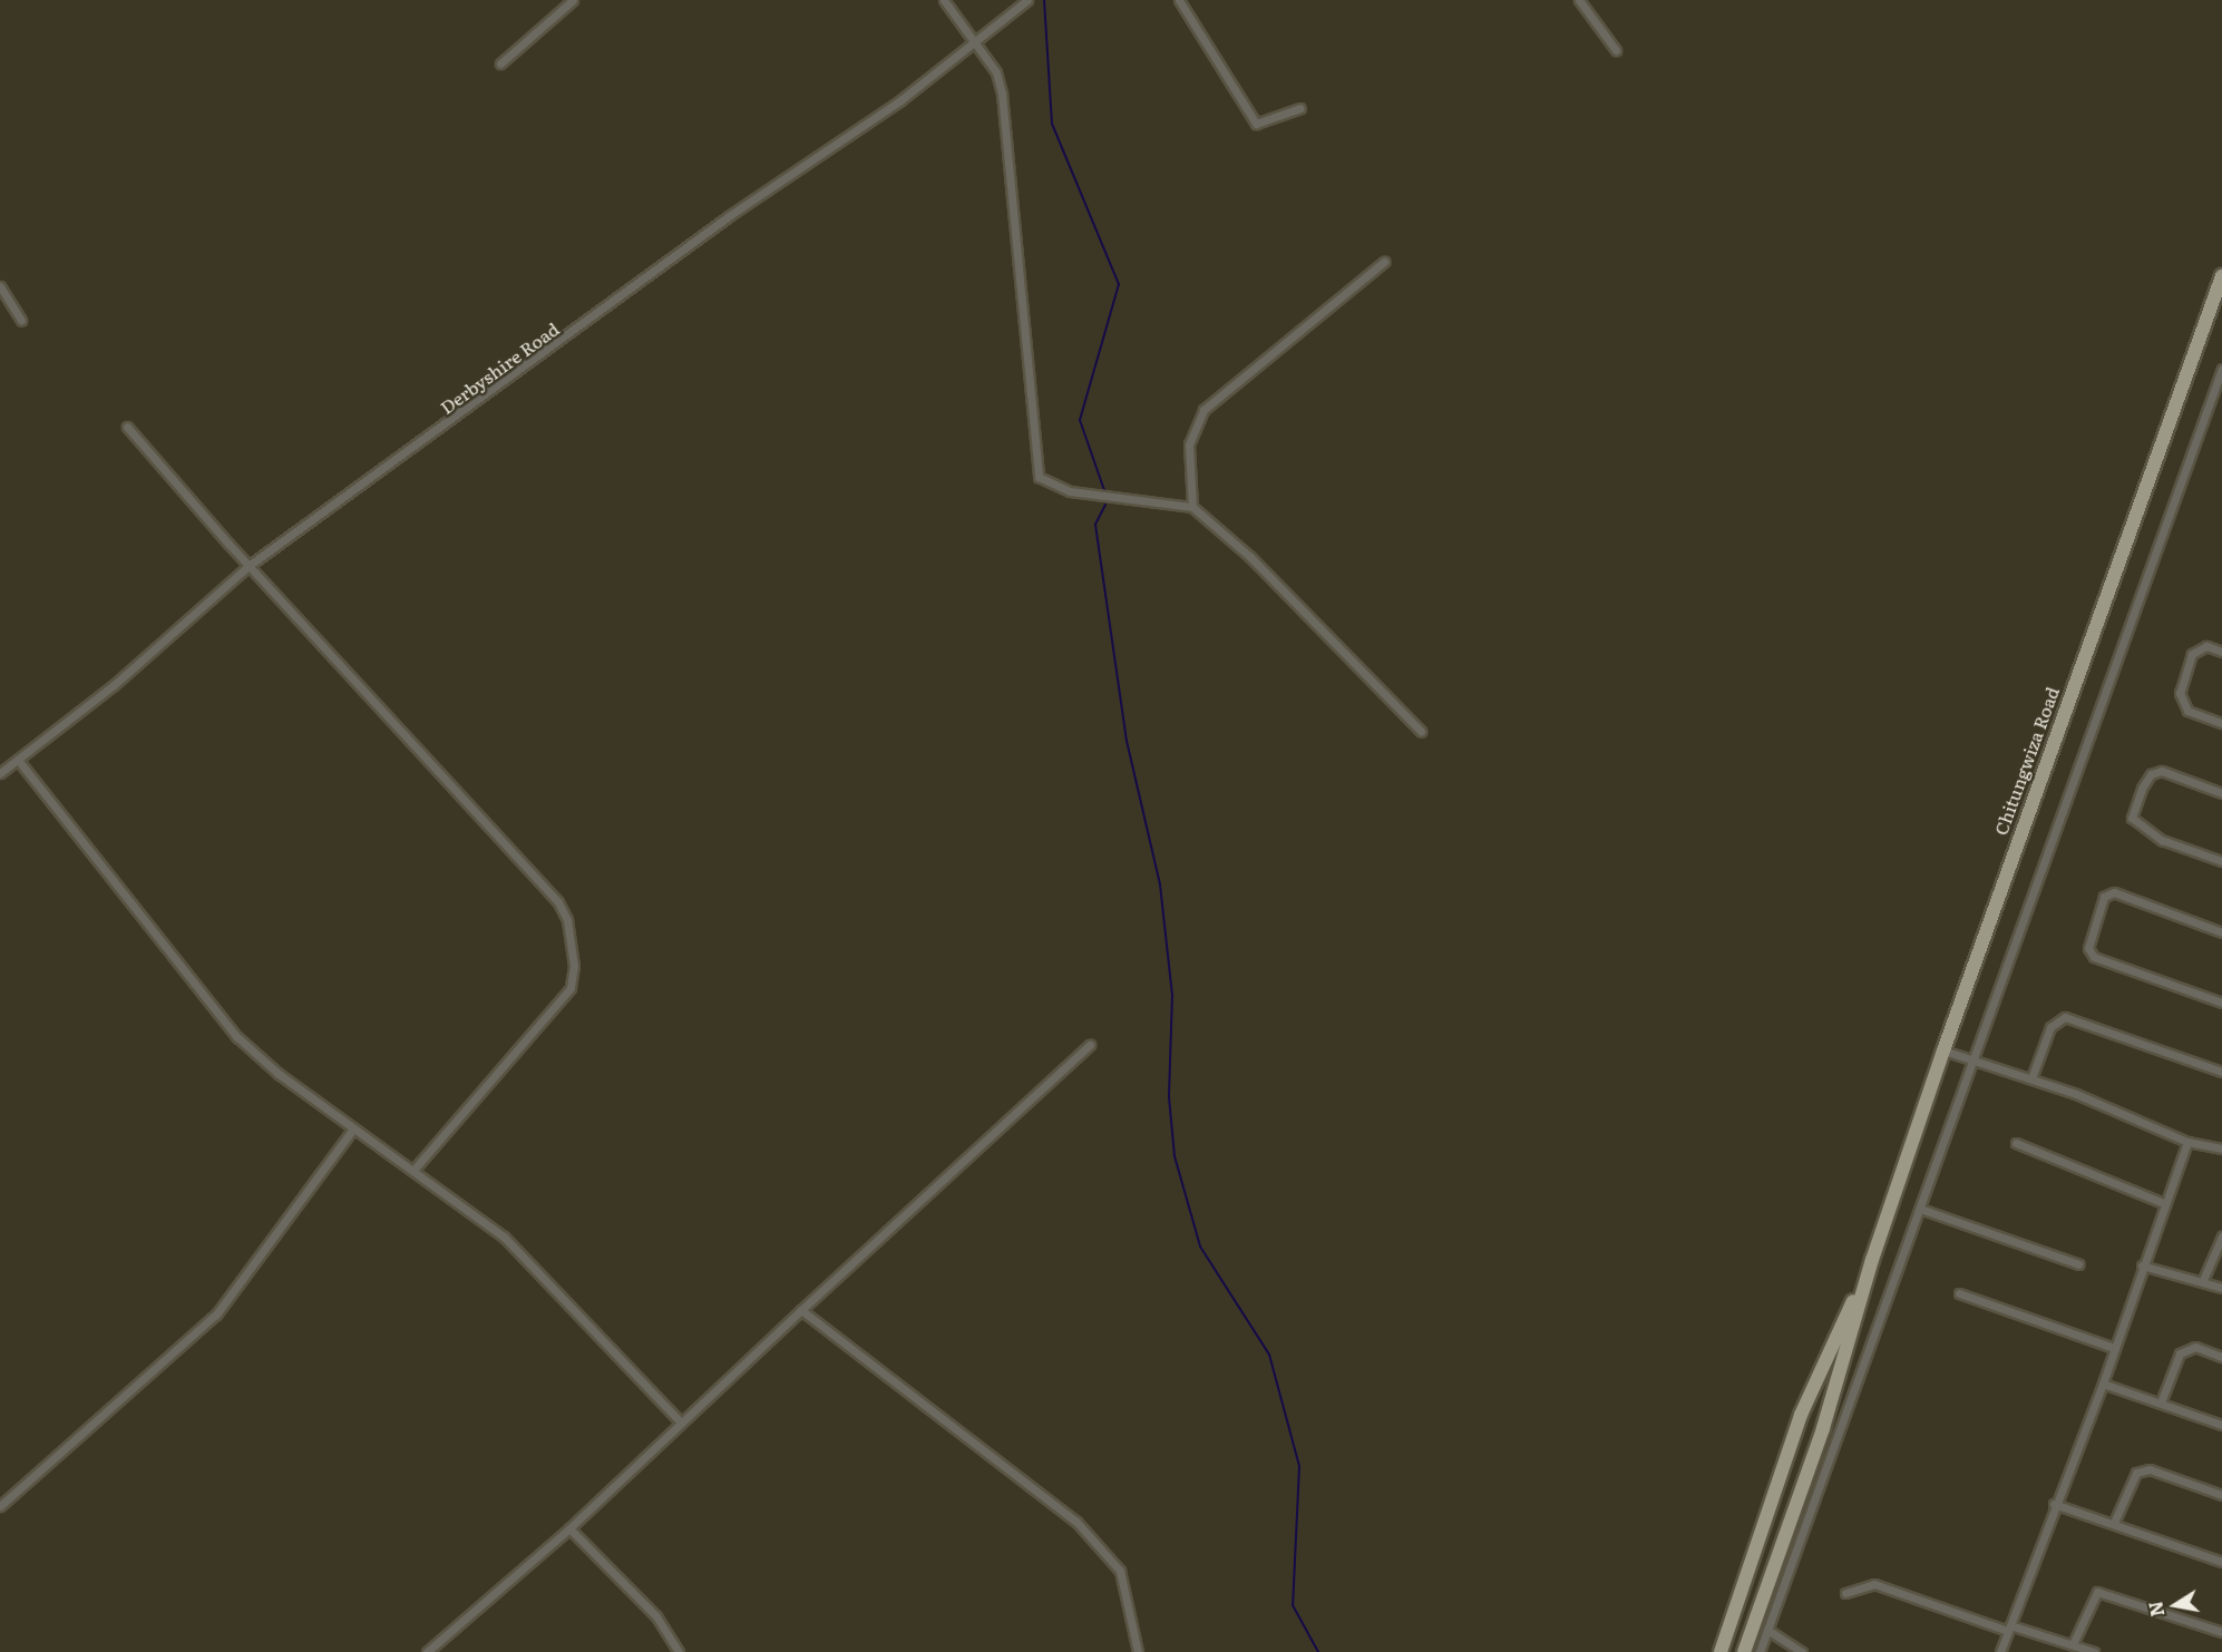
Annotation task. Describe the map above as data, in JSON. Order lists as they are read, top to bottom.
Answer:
{
  "streets": {
    "main road": ["Chitungwiza Road"],
    "street": ["Derbyshire Road"]
  },
  "north": "left"
}
